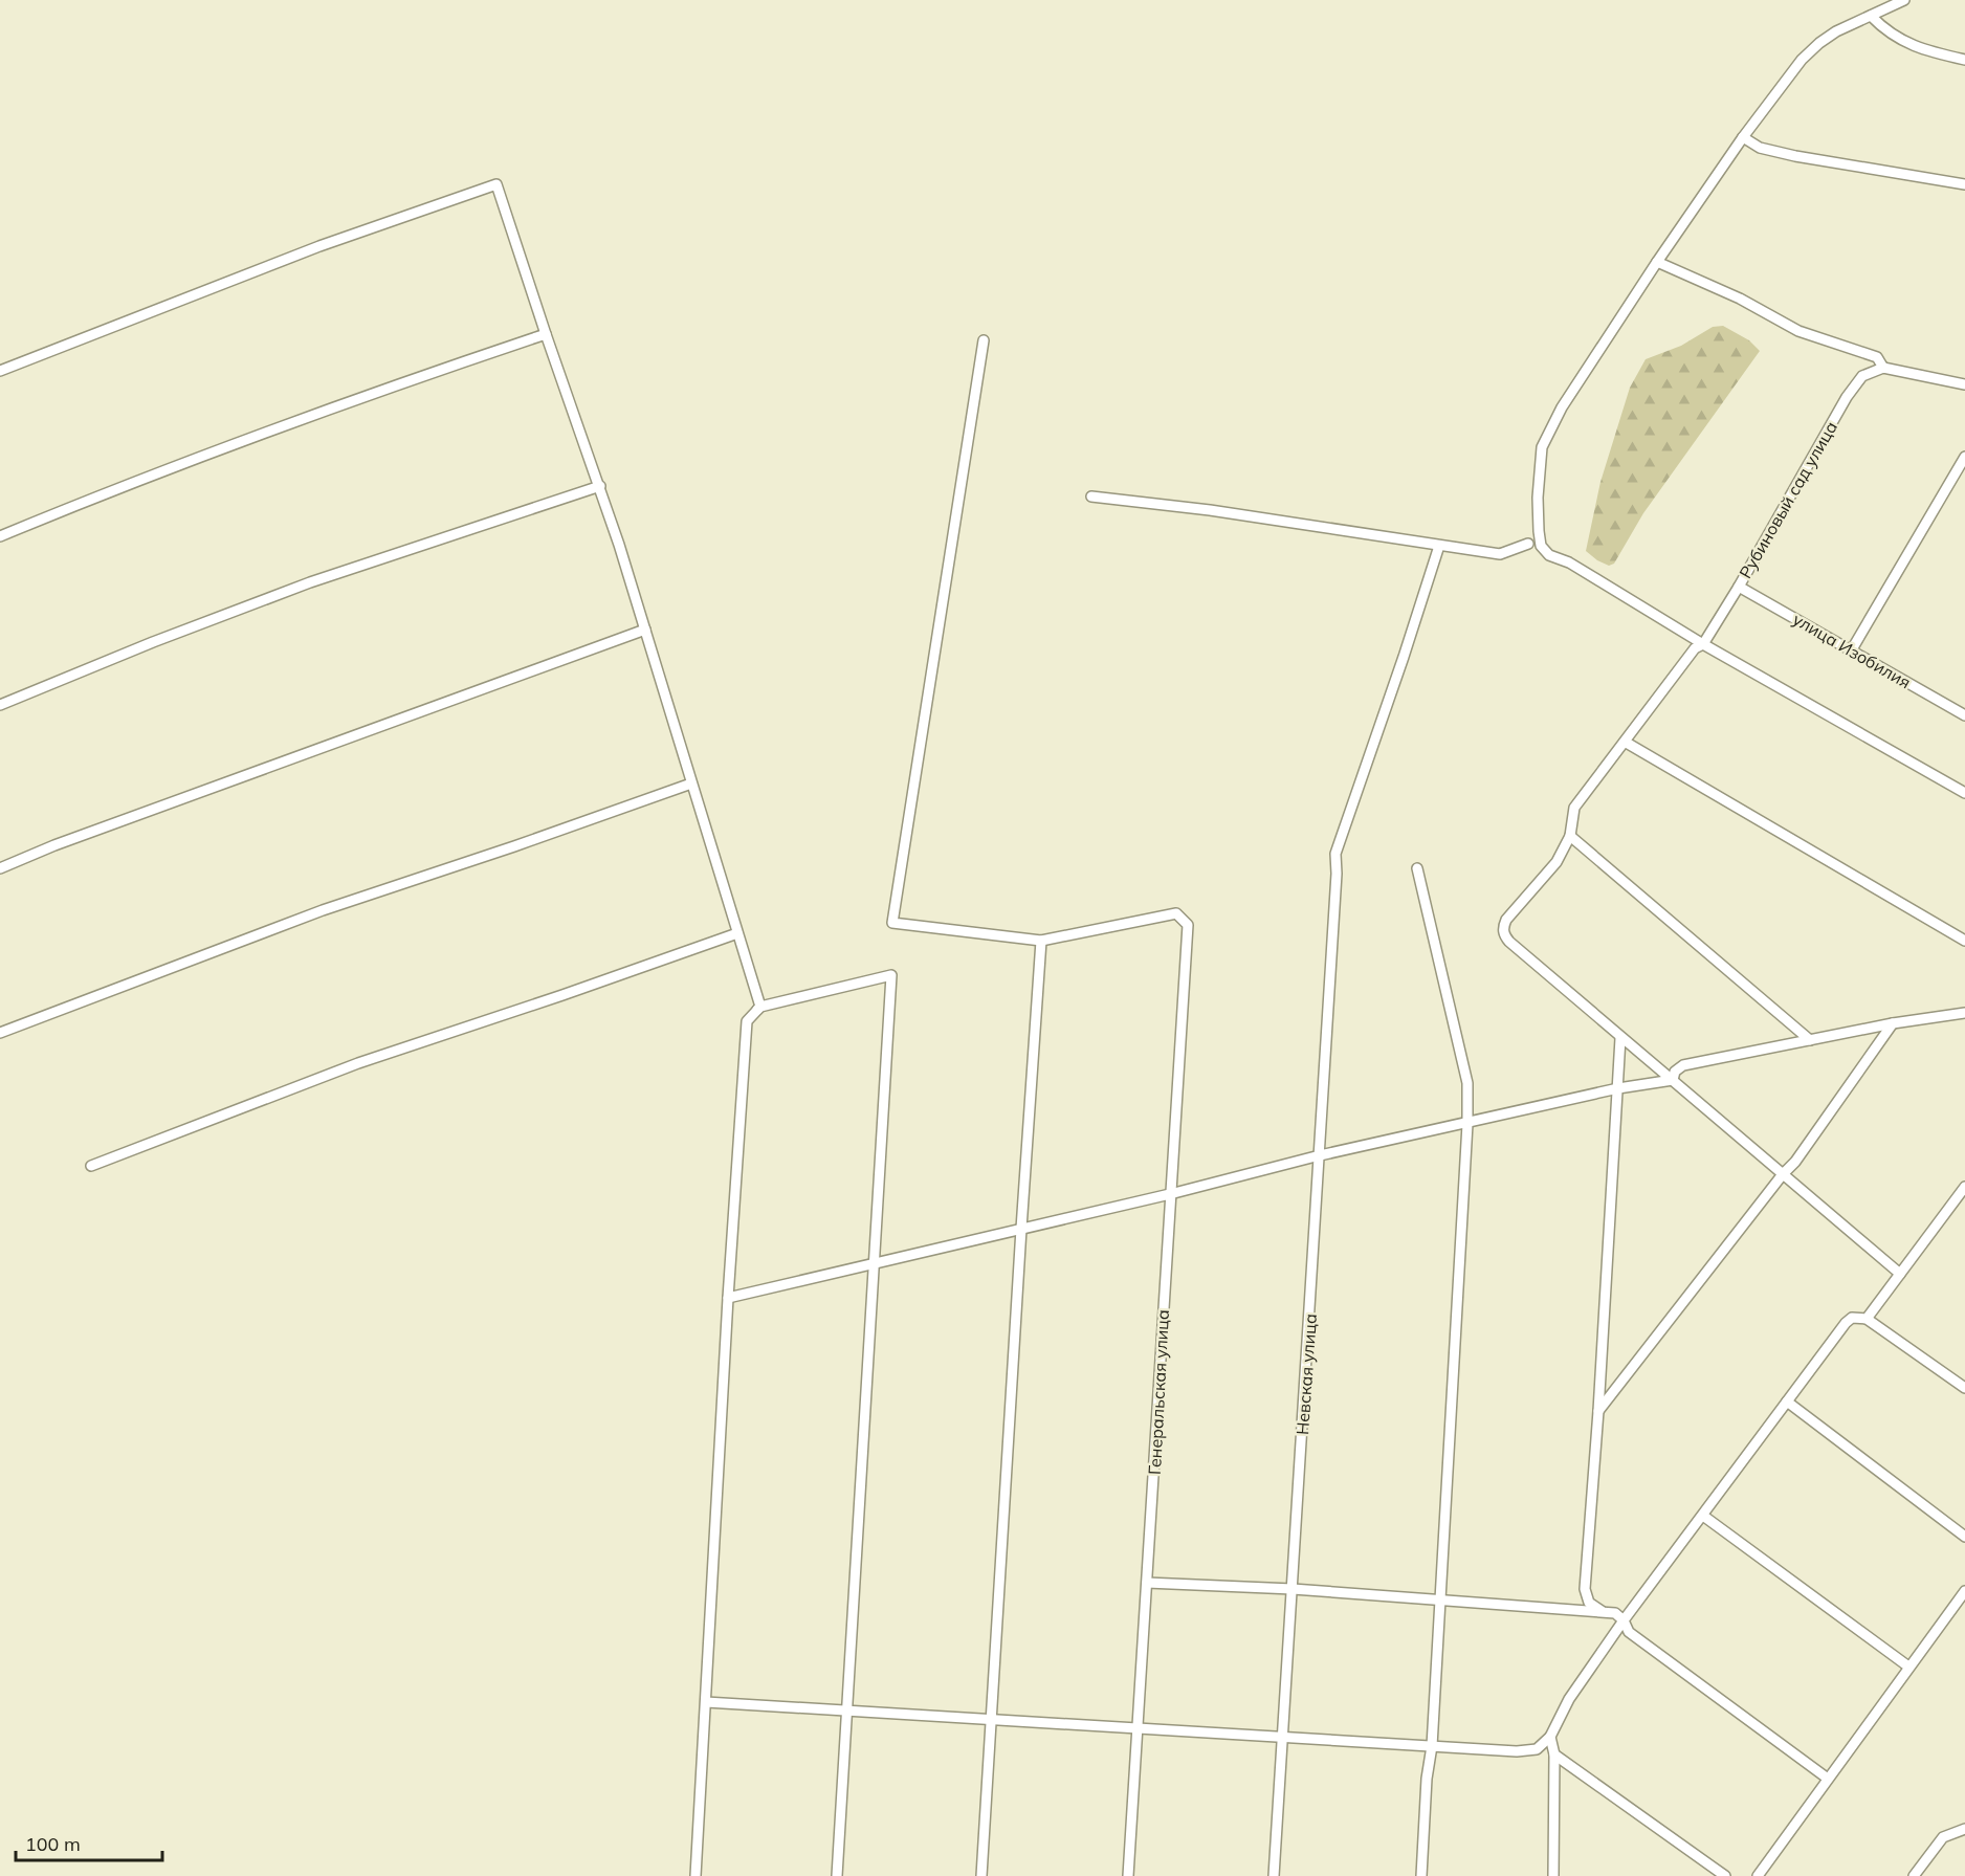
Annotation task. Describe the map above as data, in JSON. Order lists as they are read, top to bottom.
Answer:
{
  "streets": {
    "street": [
      "Рубиновый сад улица",
      "улица Изобилия",
      "Невская улица",
      "Генеральская улица"
    ]
  },
  "crossings": [
    ["Рубиновый сад улица", "улица Изобилия"]
  ],
  "scale_bar": "100 m"
}
